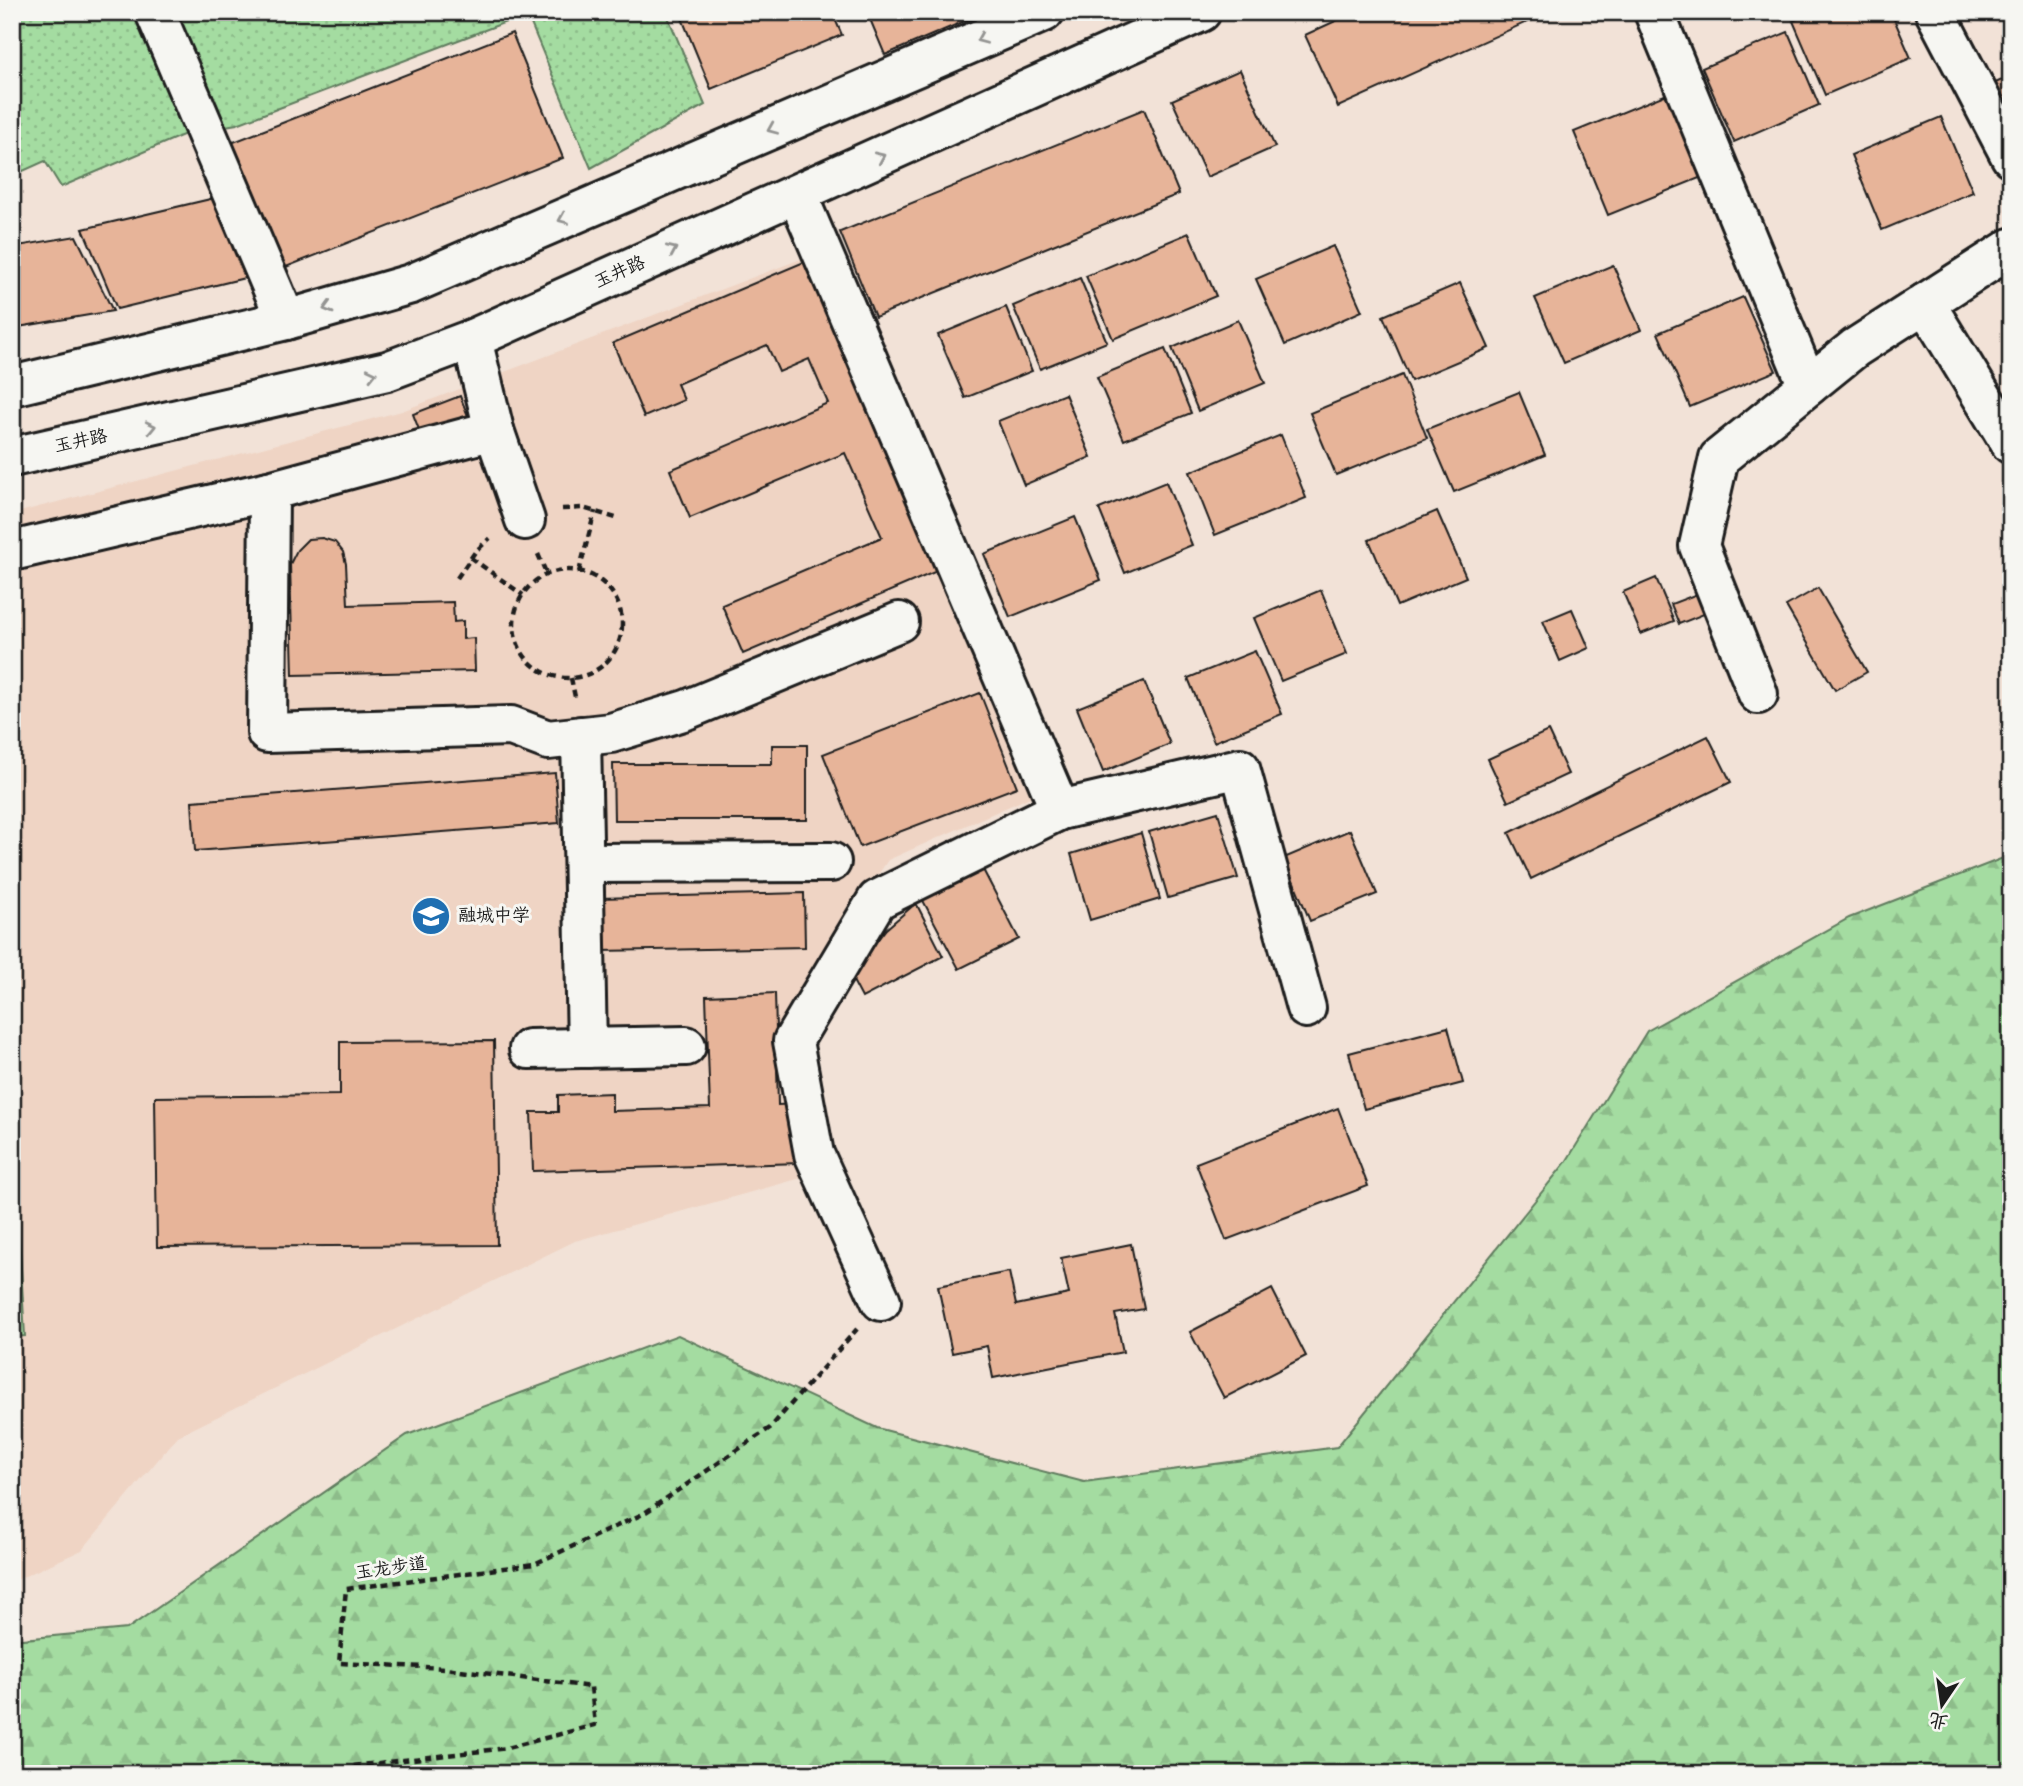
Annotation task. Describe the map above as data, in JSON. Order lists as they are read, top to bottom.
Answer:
{
  "streets": {
    "street": ["玉井路"],
    "path": ["玉龙步道"]
  },
  "places": {
    "school or university": ["融城中学"]
  },
  "north": "bottom"
}
